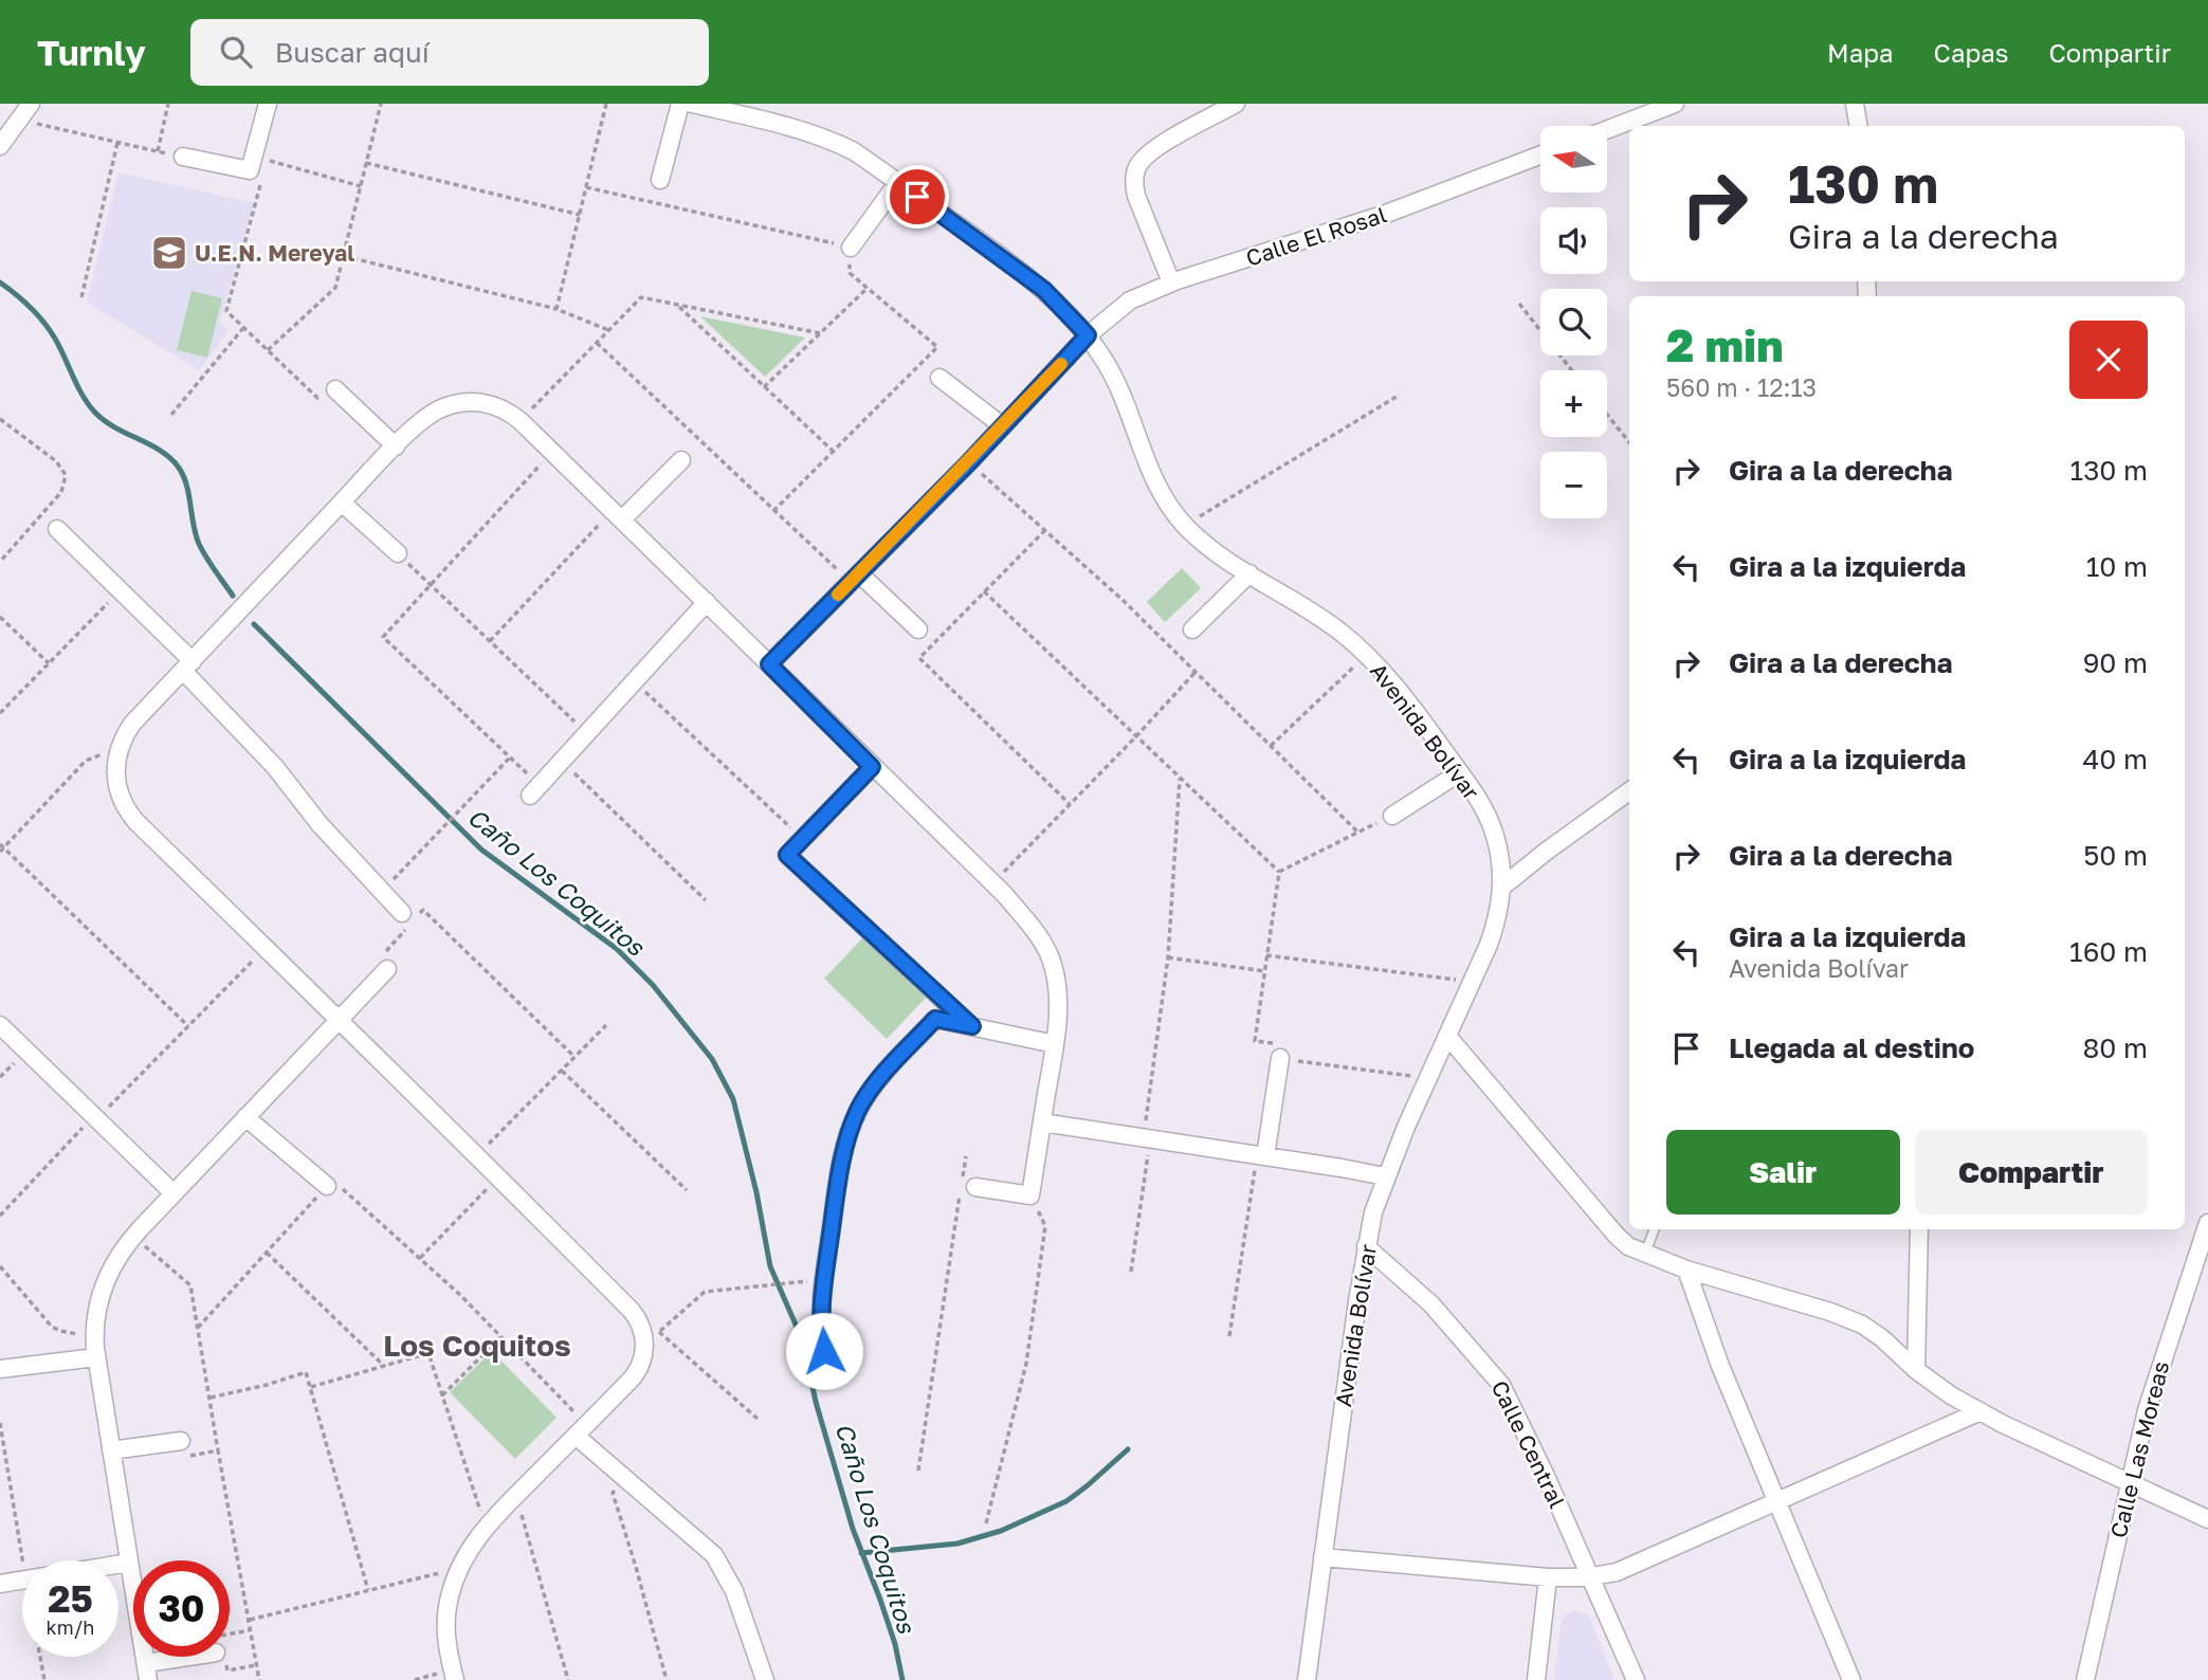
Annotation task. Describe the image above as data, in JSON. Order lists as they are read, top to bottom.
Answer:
{
  "streets": {
    "street": [
      "Calle El Rosal",
      "Avenida Bolívar",
      "Calle Central",
      "Calle Las Moreas"
    ]
  },
  "crossings": [
    ["Calle El Rosal", "Avenida Bolívar"],
    ["Avenida Bolívar", "Calle Central"]
  ],
  "districts": ["Los Coquitos"],
  "water": ["Caño Los Coquitos"],
  "places": {
    "school or university": ["U.E.N. Mereyal"]
  },
  "north": "left",
  "page": {
    "header": "Turnly",
    "search": "Buscar aquí",
    "nav": ["Mapa", "Capas", "Compartir"],
    "map_buttons": ["+", "−"],
    "turn": ["130 m", "Gira a la derecha"],
    "heading": ["2 min", "560 m · 12:13"],
    "list": [
      {
        "name": "Gira a la derecha",
        "value": "130 m"
      },
      {
        "name": "Gira a la izquierda",
        "value": "10 m"
      },
      {
        "name": "Gira a la derecha",
        "value": "90 m"
      },
      {
        "name": "Gira a la izquierda",
        "value": "40 m"
      },
      {
        "name": "Gira a la derecha",
        "value": "50 m"
      },
      {
        "name": "Gira a la izquierda",
        "note": "Avenida Bolívar",
        "value": "160 m"
      },
      {
        "name": "Llegada al destino",
        "value": "80 m"
      }
    ],
    "buttons": ["Salir", "Compartir"],
    "speed": "25 km/h",
    "limit": "30"
  }
}
